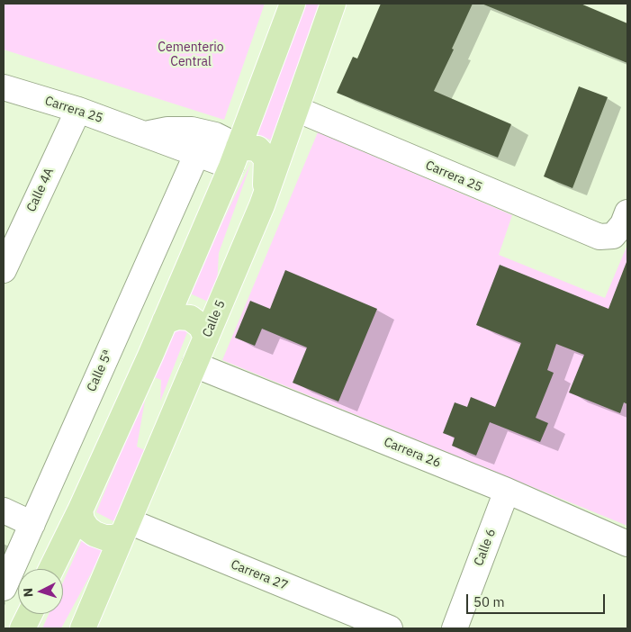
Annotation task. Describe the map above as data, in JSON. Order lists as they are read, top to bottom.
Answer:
{
  "streets": {
    "main road": ["Calle 5"],
    "street": [
      "Carrera 25",
      "Calle 4A",
      "Calle 5ª",
      "Carrera 26",
      "Calle 6",
      "Carrera 27"
    ]
  },
  "crossings": [
    ["Carrera 25", "Calle 4A"],
    ["Carrera 25", "Calle 5"],
    ["Carrera 25", "Calle 5ª"],
    ["Calle 5", "Carrera 26"],
    ["Calle 5", "Carrera 27"],
    ["Carrera 26", "Calle 6"]
  ],
  "parks": ["Cementerio Central"],
  "scale_bar": "50 m",
  "north": "left"
}
